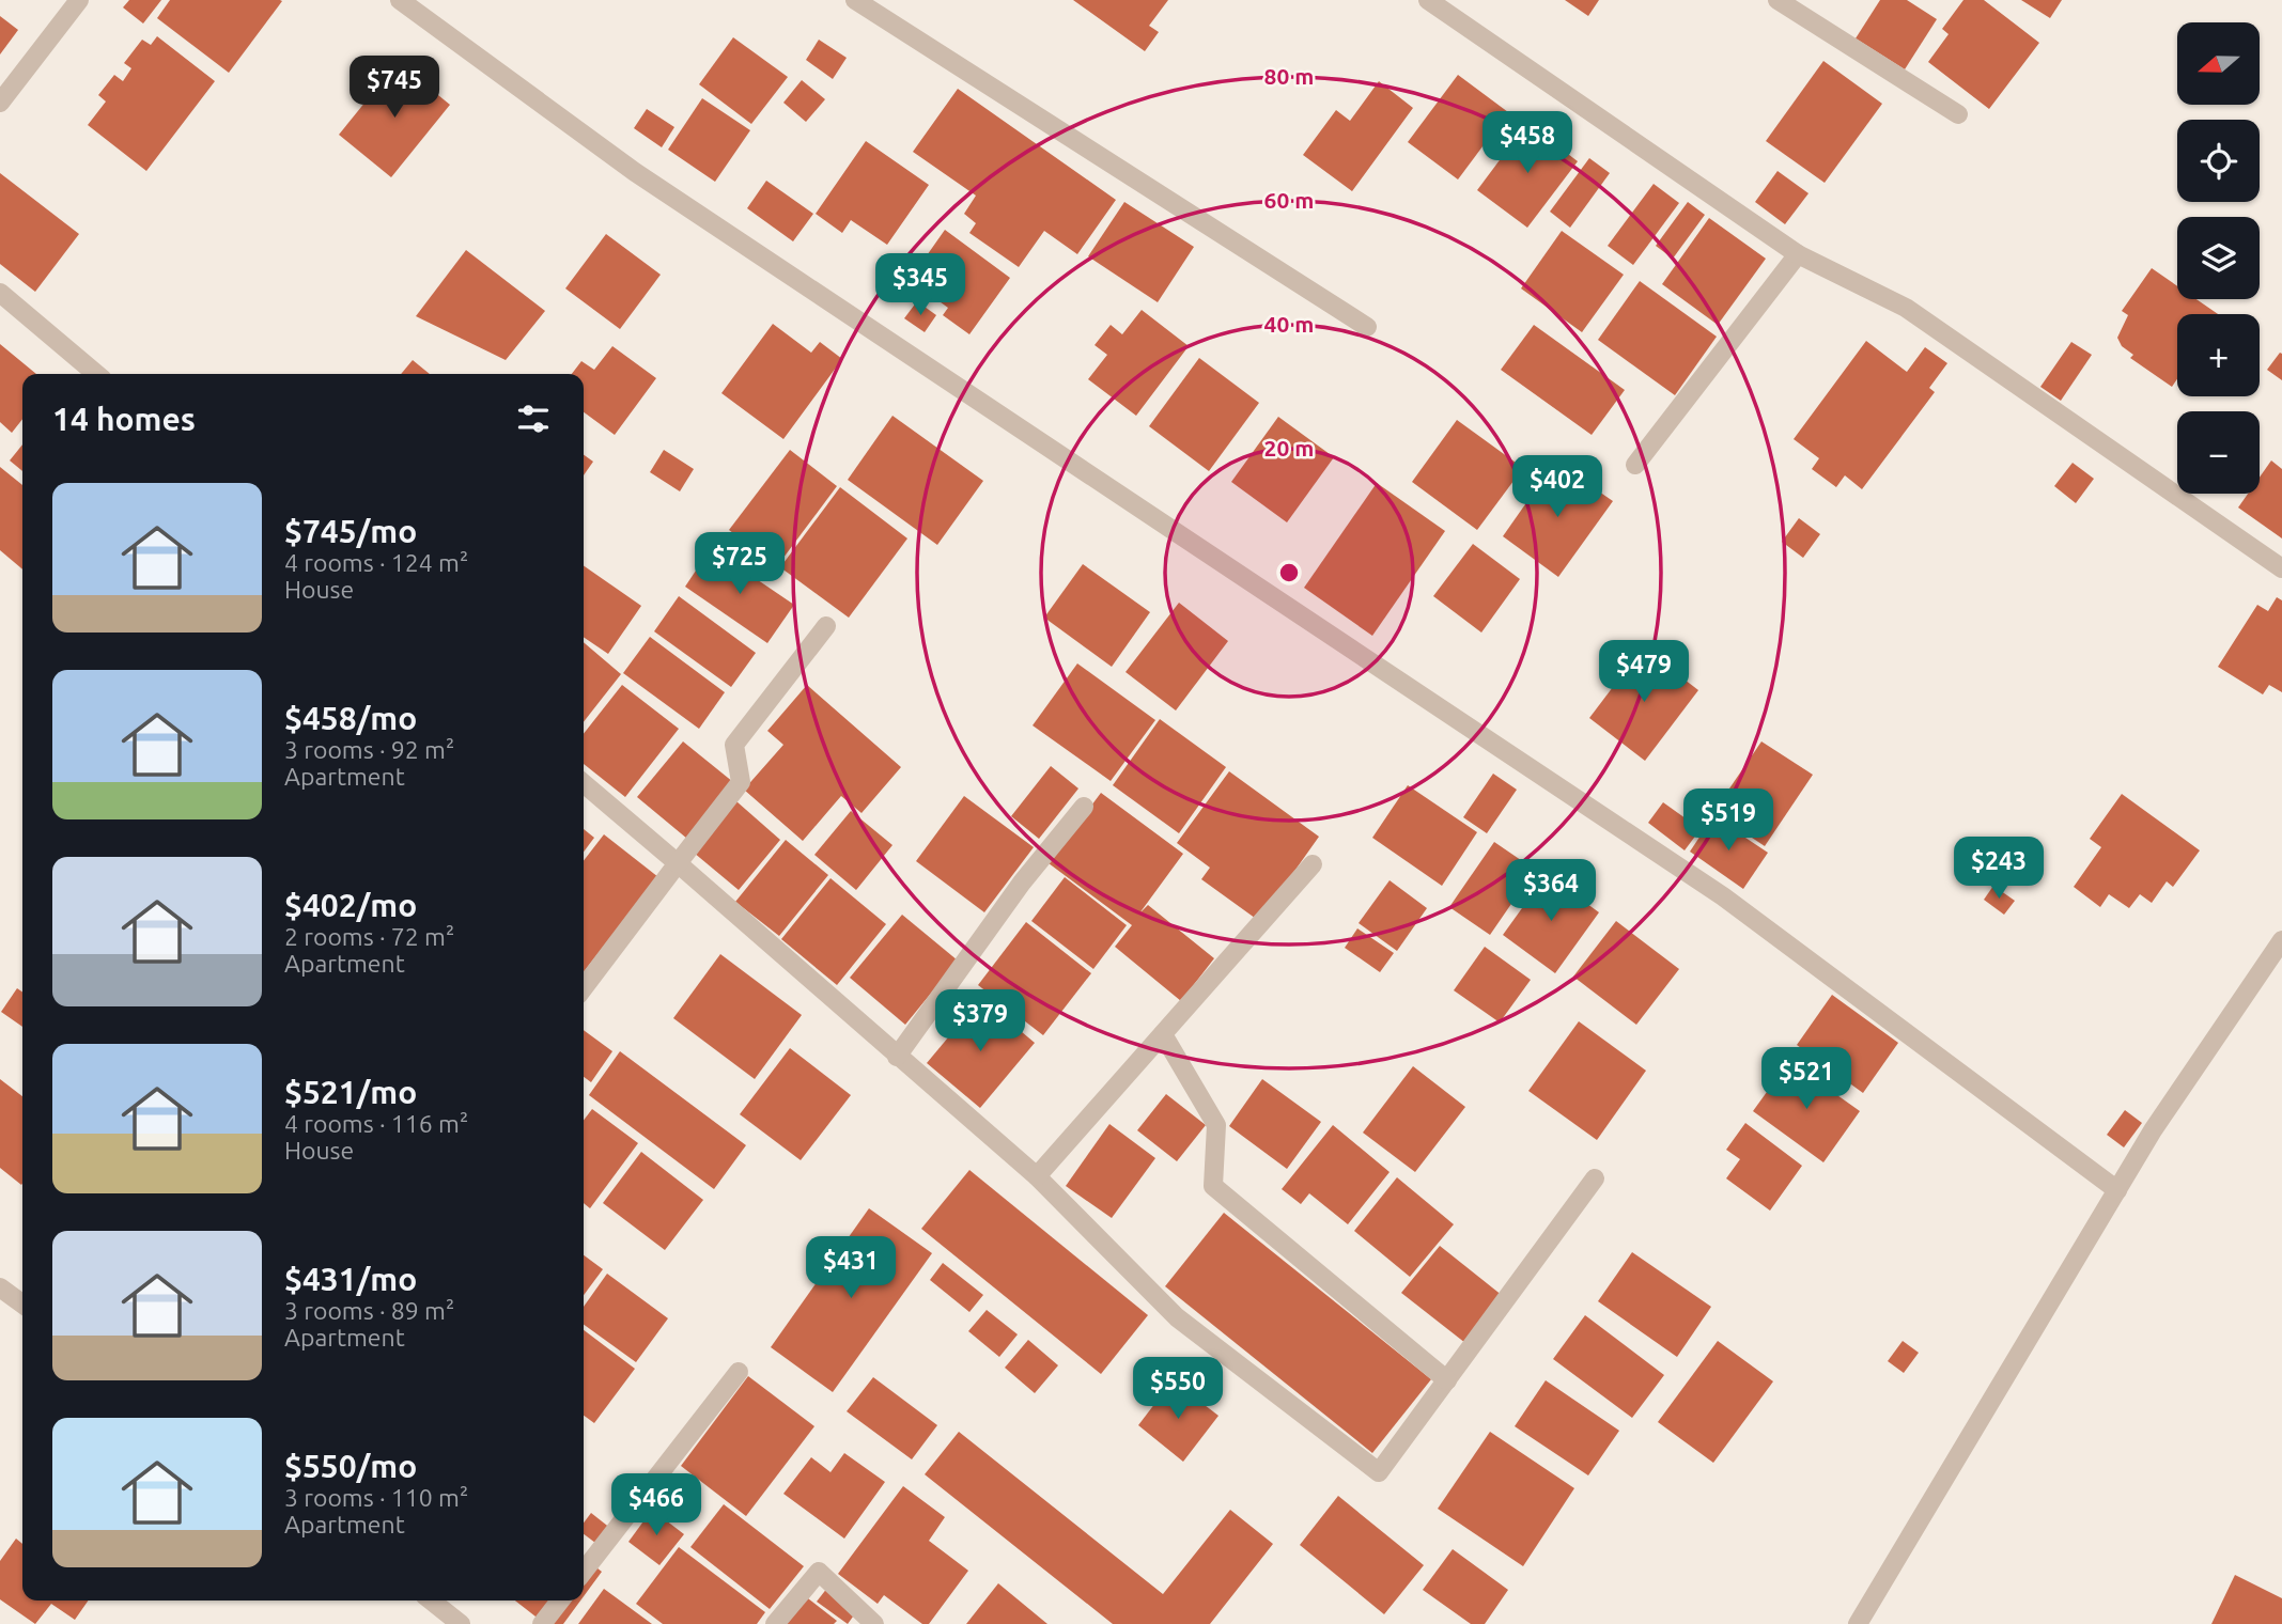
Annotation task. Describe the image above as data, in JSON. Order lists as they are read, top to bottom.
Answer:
{
  "north": "left",
  "page": {
    "map_buttons": ["+", "−"],
    "price": [
      "$745",
      "$458",
      "$345",
      "$402",
      "$725",
      "$479",
      "$519",
      "$243",
      "$364",
      "$379",
      "$521",
      "$431",
      "$550",
      "$466"
    ],
    "heading": "14 homes",
    "list": [
      {
        "name": "$745/mo",
        "note": "4 rooms · 124 m² · House"
      },
      {
        "name": "$458/mo",
        "note": "3 rooms · 92 m² · Apartment"
      },
      {
        "name": "$402/mo",
        "note": "2 rooms · 72 m² · Apartment"
      },
      {
        "name": "$521/mo",
        "note": "4 rooms · 116 m² · House"
      },
      {
        "name": "$431/mo",
        "note": "3 rooms · 89 m² · Apartment"
      },
      {
        "name": "$550/mo",
        "note": "3 rooms · 110 m² · Apartment"
      }
    ]
  },
  "rings": [
    "80 m",
    "60 m",
    "40 m",
    "20 m"
  ]
}
